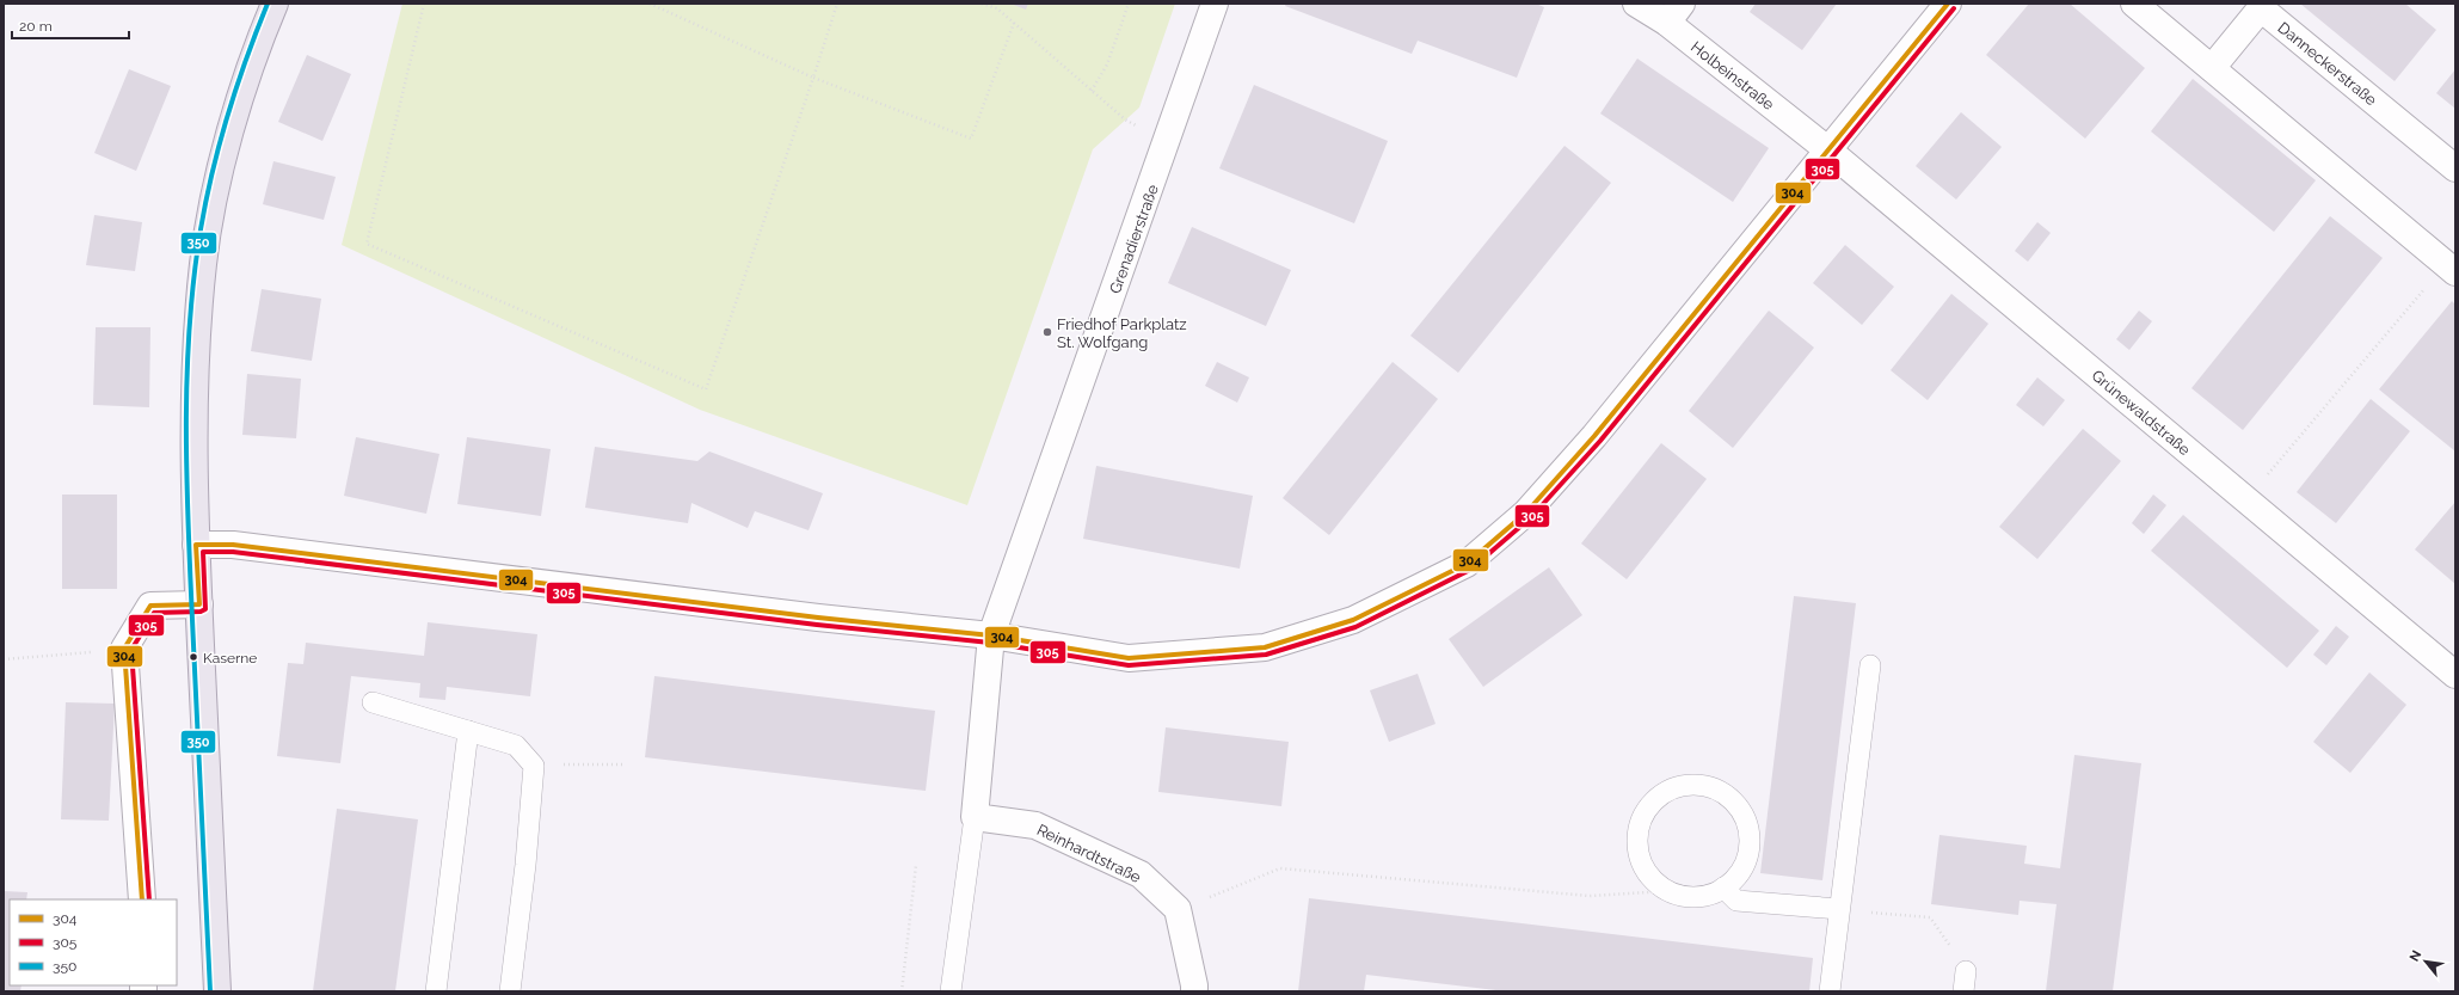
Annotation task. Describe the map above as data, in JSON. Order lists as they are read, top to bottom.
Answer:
{
  "streets": {
    "street": [
      "Danneckerstraße",
      "Holbeinstraße",
      "Grenadierstraße",
      "Grünewaldstraße",
      "Reinhardtstraße"
    ]
  },
  "crossings": [
    ["Holbeinstraße", "Grünewaldstraße"]
  ],
  "places": ["Friedhof Parkplatz St. Wolfgang", "Kaserne"],
  "lines": ["transit line 304", "transit line 350", "transit line 305"],
  "legend": ["304", "305", "350"],
  "scale_bar": "20 m",
  "north": "top left"
}
